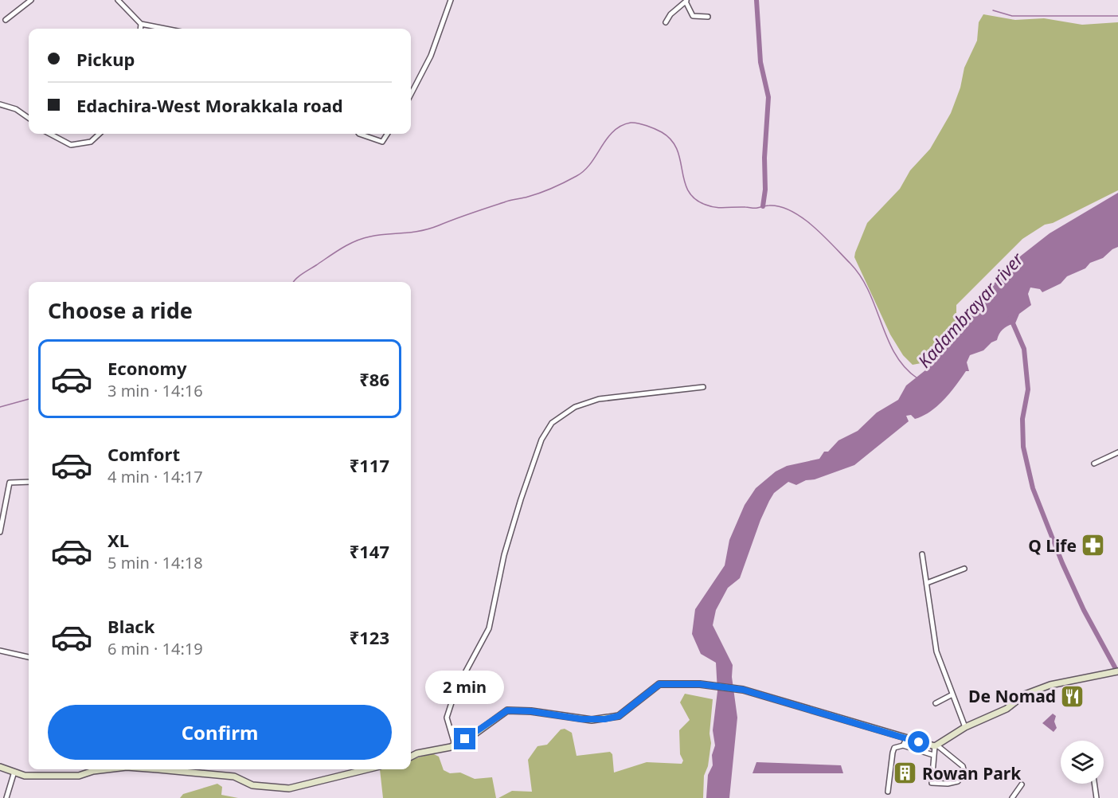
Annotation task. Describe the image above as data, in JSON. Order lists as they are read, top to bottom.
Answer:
{
  "water": ["Kadambrayar river"],
  "places": {
    "pharmacy": ["Q Life"],
    "restaurant": ["De Nomad"],
    "building": ["Rowan Park"]
  },
  "page": {
    "banner": ["Pickup", "Edachira-West Morakkala road"],
    "heading": "Choose a ride",
    "list": [
      {
        "name": "Economy",
        "note": "3 min · 14:16",
        "value": "₹86"
      },
      {
        "name": "Comfort",
        "note": "4 min · 14:17",
        "value": "₹117"
      },
      {
        "name": "XL",
        "note": "5 min · 14:18",
        "value": "₹147"
      },
      {
        "name": "Black",
        "note": "6 min · 14:19",
        "value": "₹123"
      }
    ],
    "bubble": "2 min",
    "buttons": "Confirm"
  }
}
